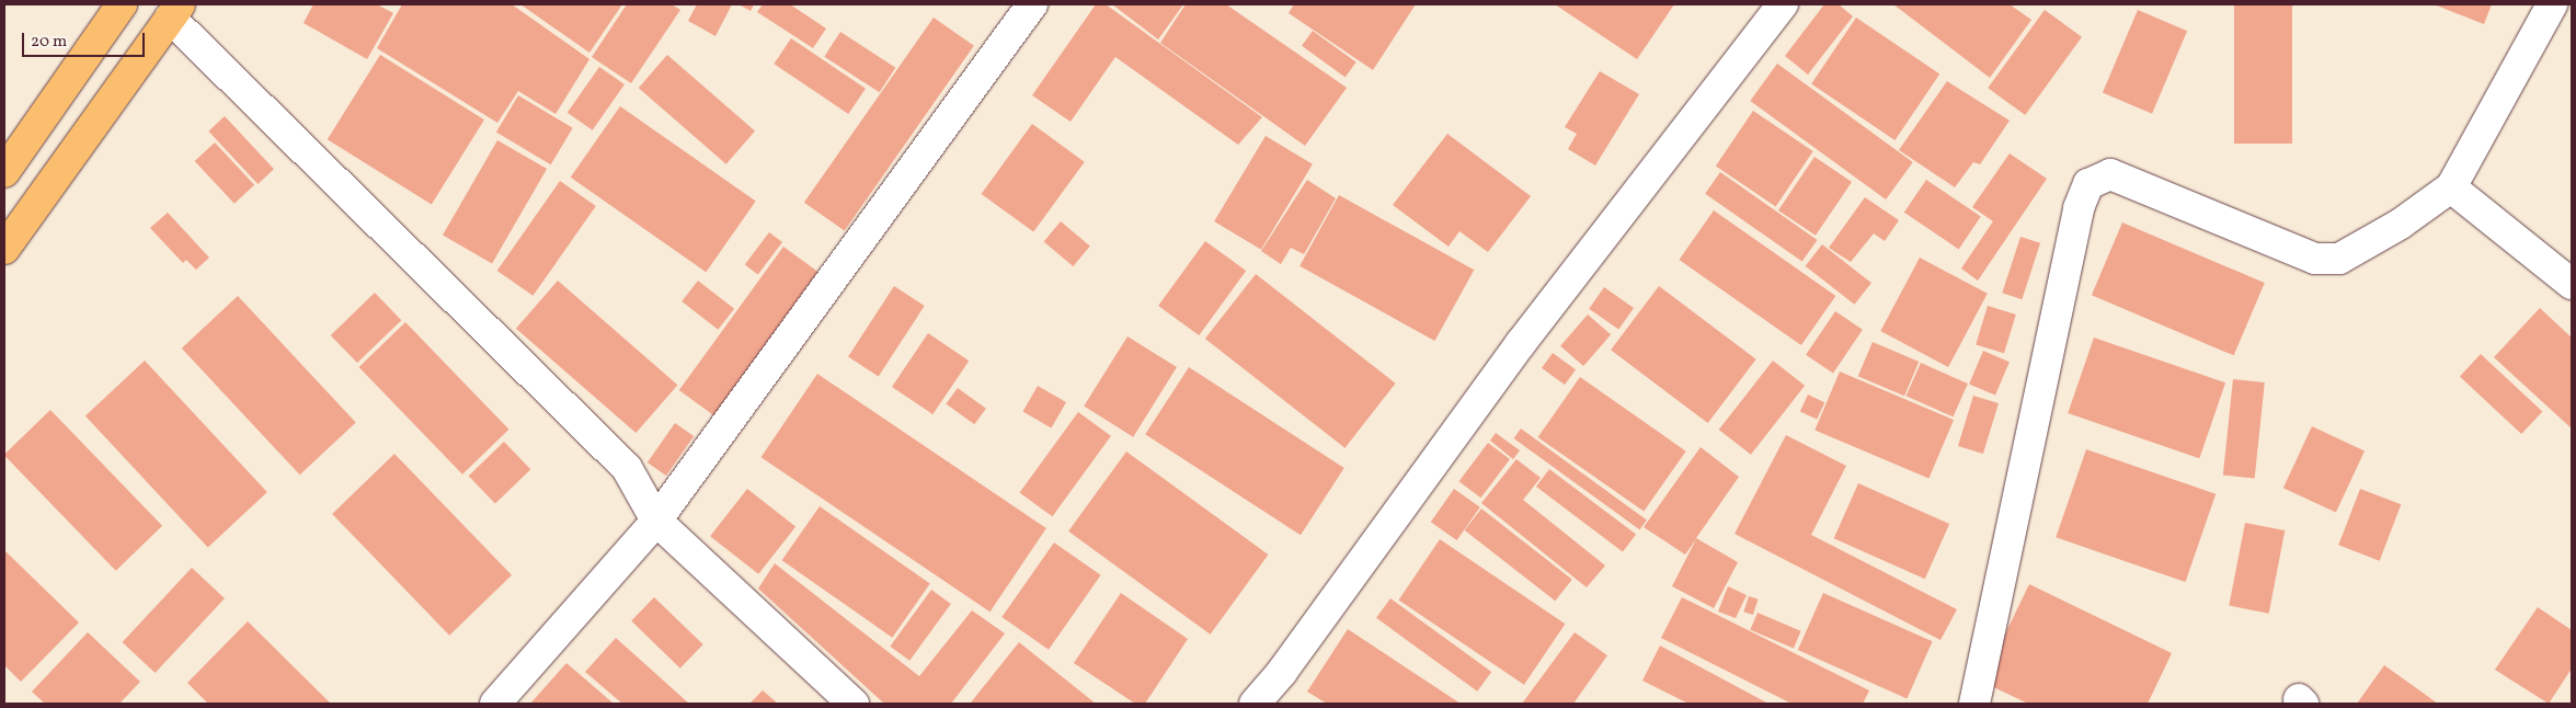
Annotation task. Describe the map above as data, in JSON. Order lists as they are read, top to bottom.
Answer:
{
  "scale_bar": "20 m"
}
